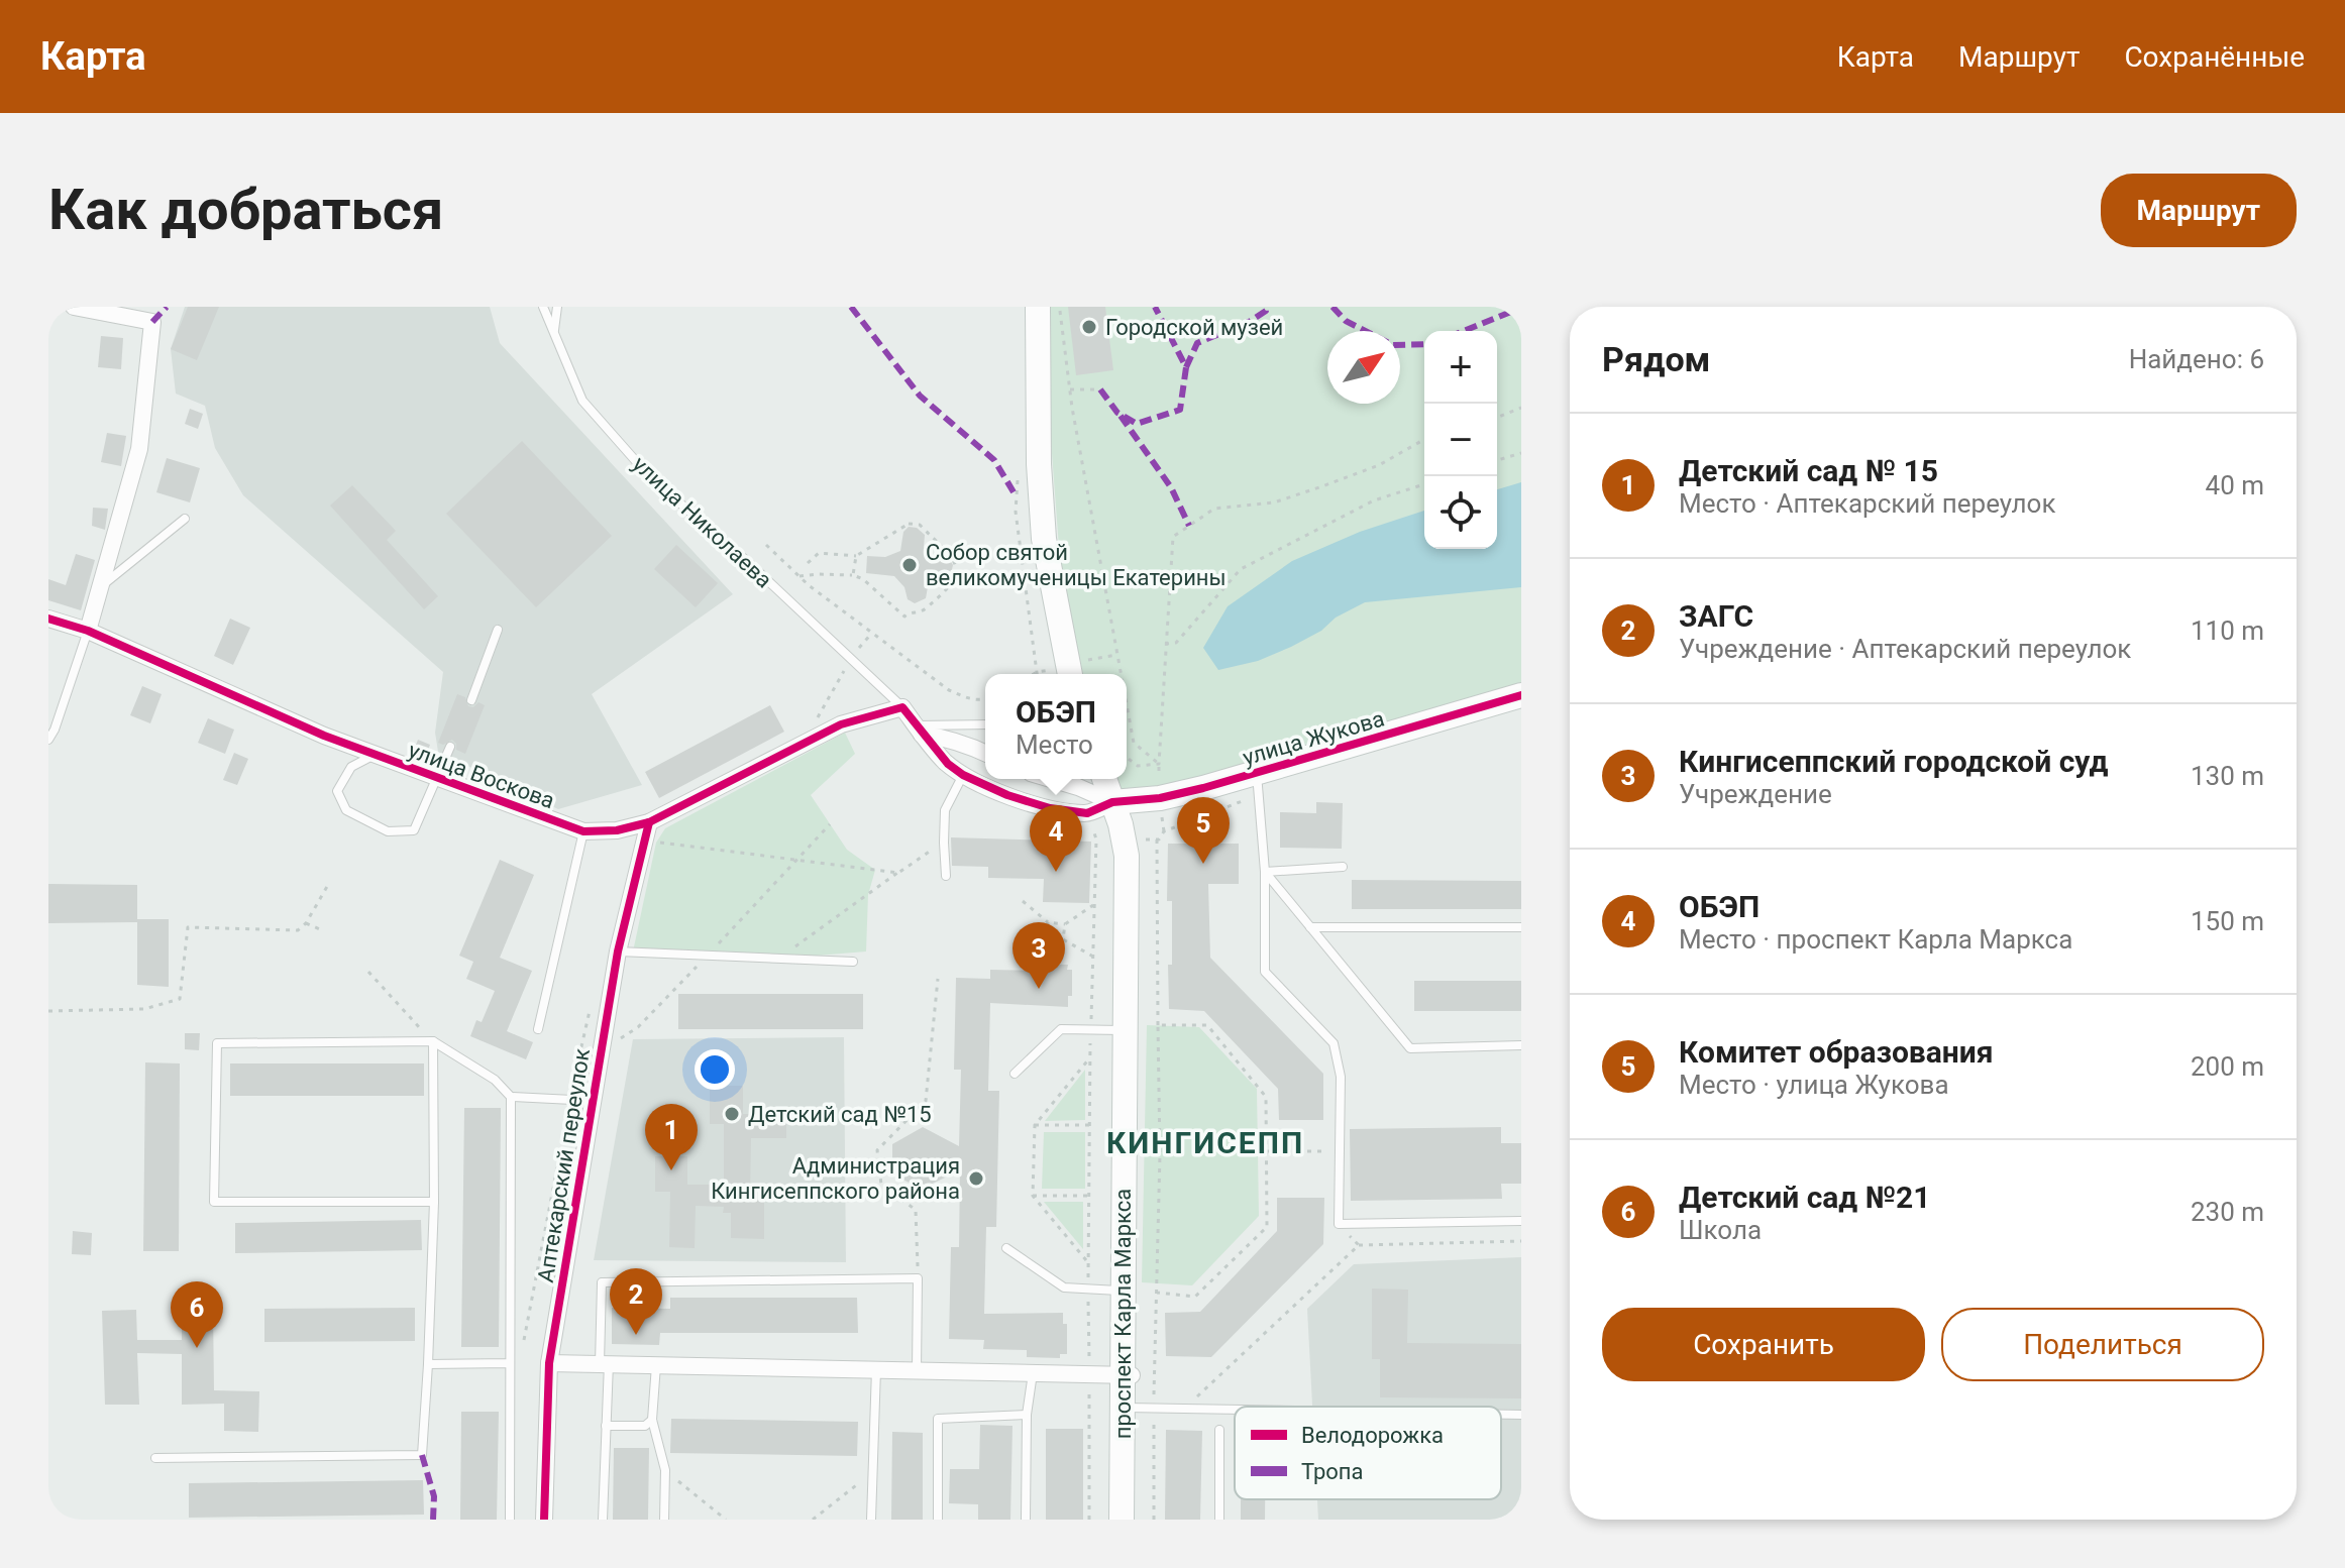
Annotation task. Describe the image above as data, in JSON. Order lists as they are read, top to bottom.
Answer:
{
  "streets": {
    "main road": ["улица Жукова", "проспект Карла Маркса"],
    "street": ["улица Воскова", "Аптекарский переулок"],
    "lane": ["улица Николаева"]
  },
  "crossings": [
    ["улица Николаева", "улица Воскова"],
    ["улица Жукова", "проспект Карла Маркса"],
    ["улица Воскова", "Аптекарский переулок"]
  ],
  "districts": ["КИНГИСЕПП"],
  "places": [
    "Городской музей",
    "Собор святой великомученицы Екатерины",
    "Детский сад №15",
    "Администрация Кингисеппского района"
  ],
  "legend": ["Велодорожка", "Тропа"],
  "north": "top right",
  "page": {
    "header": "Карта",
    "nav": ["Карта", "Маршрут", "Сохранённые"],
    "buttons": [
      "Маршрут",
      ["Сохранить", "Поделиться"]
    ],
    "title": "Как добраться",
    "heading": ["Рядом", "Найдено: 6"],
    "map_buttons": ["+", "−"],
    "list": [
      {
        "mark": "1",
        "name": "Детский сад № 15",
        "note": "Место · Аптекарский переулок",
        "value": "40 m"
      },
      {
        "mark": "2",
        "name": "ЗАГС",
        "note": "Учреждение · Аптекарский переулок",
        "value": "110 m"
      },
      {
        "mark": "3",
        "name": "Кингисеппский городской суд",
        "note": "Учреждение",
        "value": "130 m"
      },
      {
        "mark": "4",
        "name": "ОБЭП",
        "note": "Место · проспект Карла Маркса",
        "value": "150 m"
      },
      {
        "mark": "5",
        "name": "Комитет образования",
        "note": "Место · улица Жукова",
        "value": "200 m"
      },
      {
        "mark": "6",
        "name": "Детский сад №21",
        "note": "Школа",
        "value": "230 m"
      }
    ],
    "popup": ["ОБЭП", "Место"],
    "pins": [
      "5",
      "4",
      "3",
      "1",
      "2",
      "6"
    ]
  }
}
